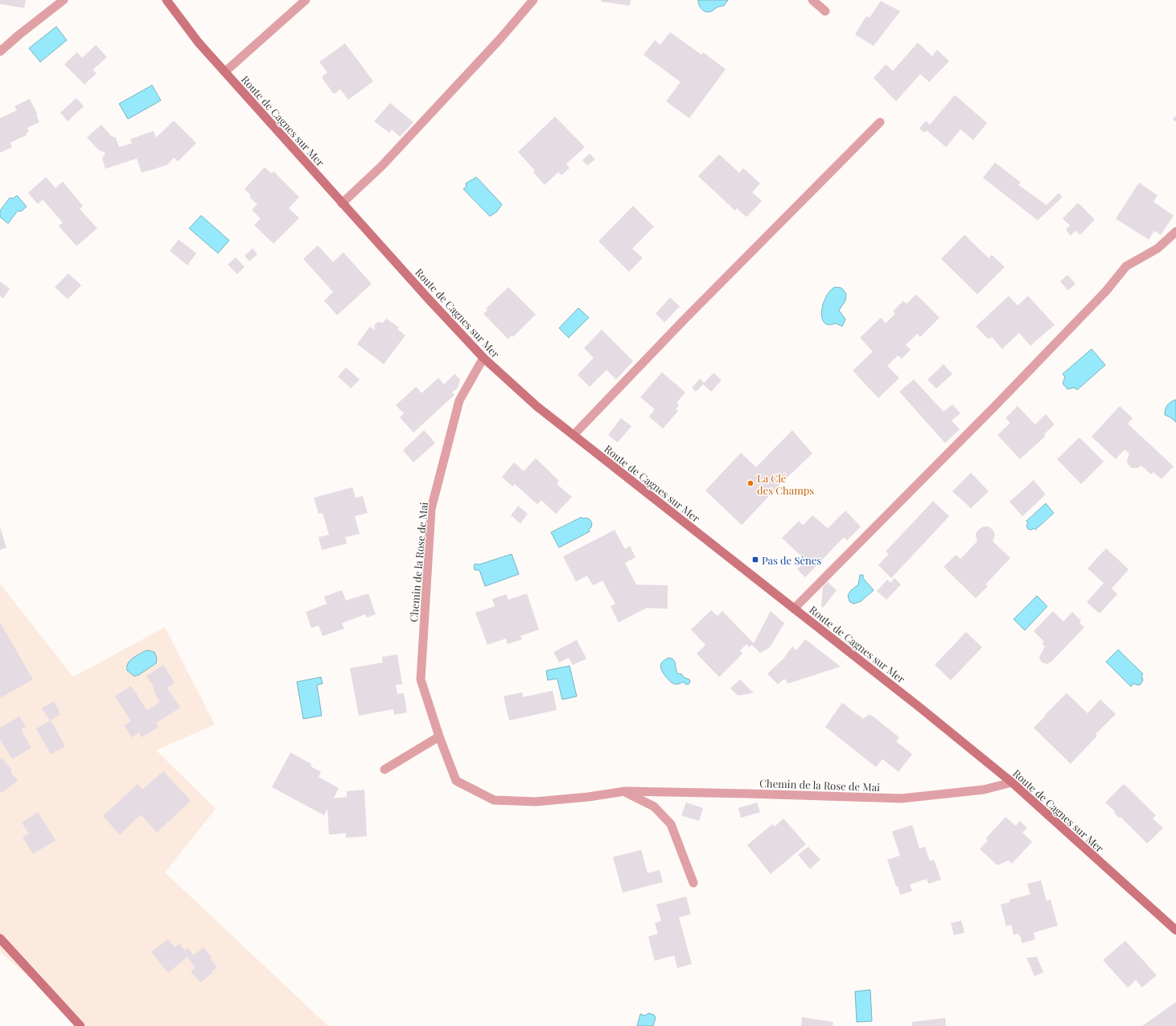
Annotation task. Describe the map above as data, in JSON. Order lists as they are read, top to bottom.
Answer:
{
  "streets": {
    "main road": ["Route de Cagnes sur Mer"],
    "street": ["Chemin de la Rose de Mai"]
  },
  "crossings": [
    ["Route de Cagnes sur Mer", "Chemin de la Rose de Mai"]
  ],
  "places": {
    "other": ["La Clé des Champs"],
    "transit": ["Pas de Sènes"]
  }
}
